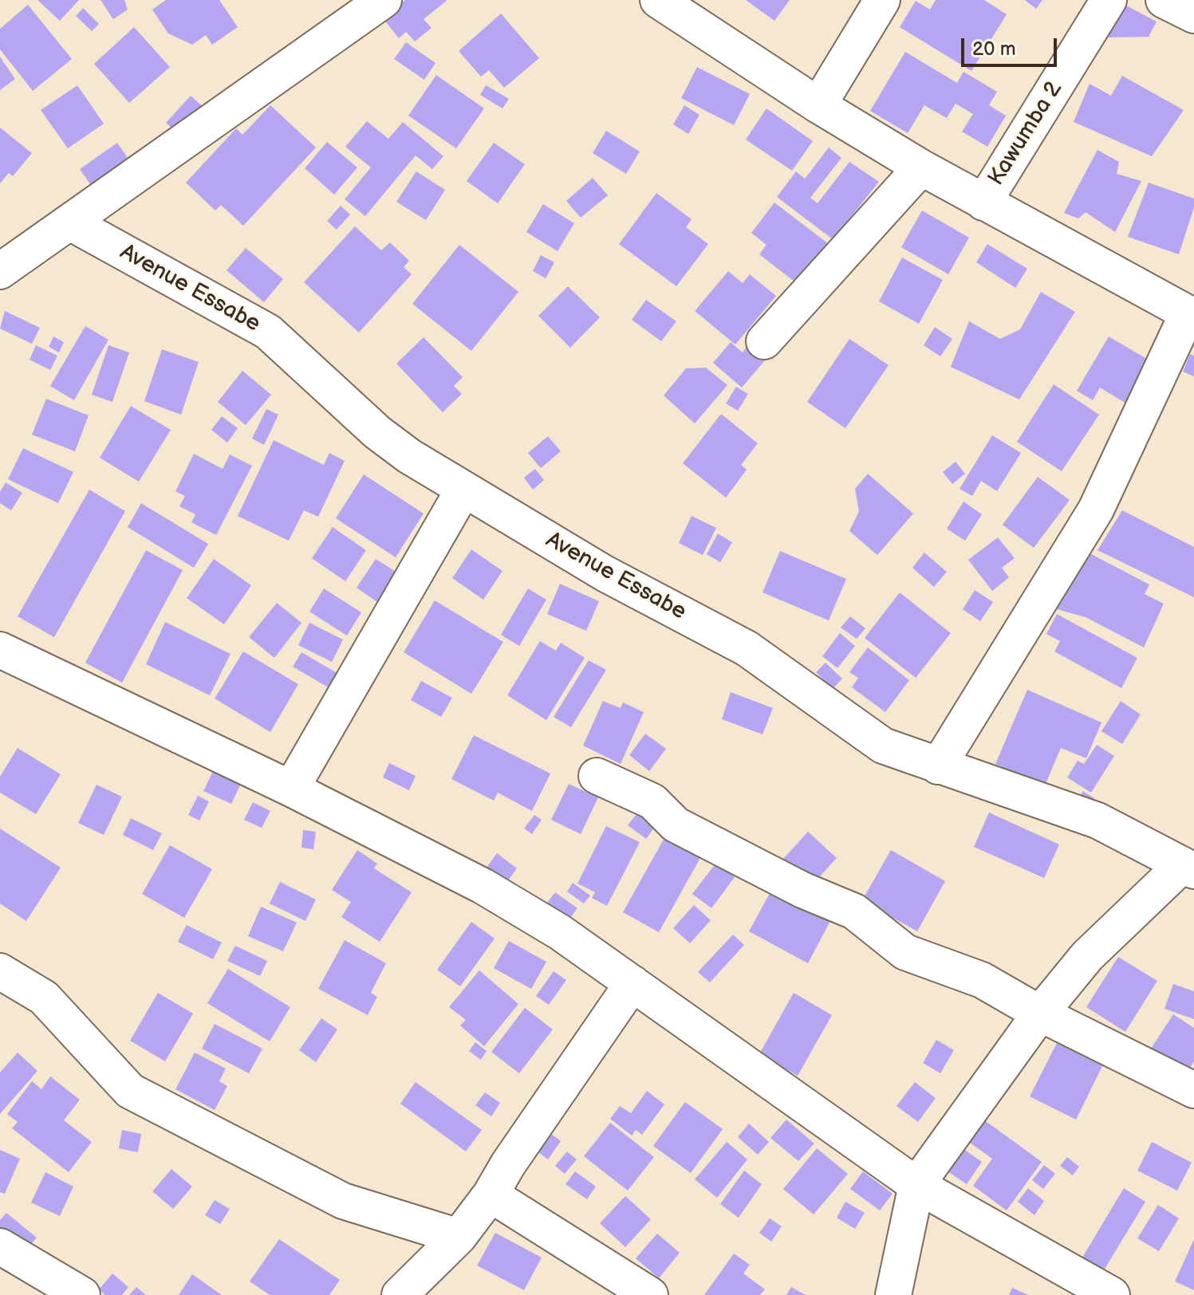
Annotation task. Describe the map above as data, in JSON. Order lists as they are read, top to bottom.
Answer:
{
  "streets": {
    "street": ["Kawumba 2", "Avenue Essabe"]
  },
  "scale_bar": "20 m"
}
